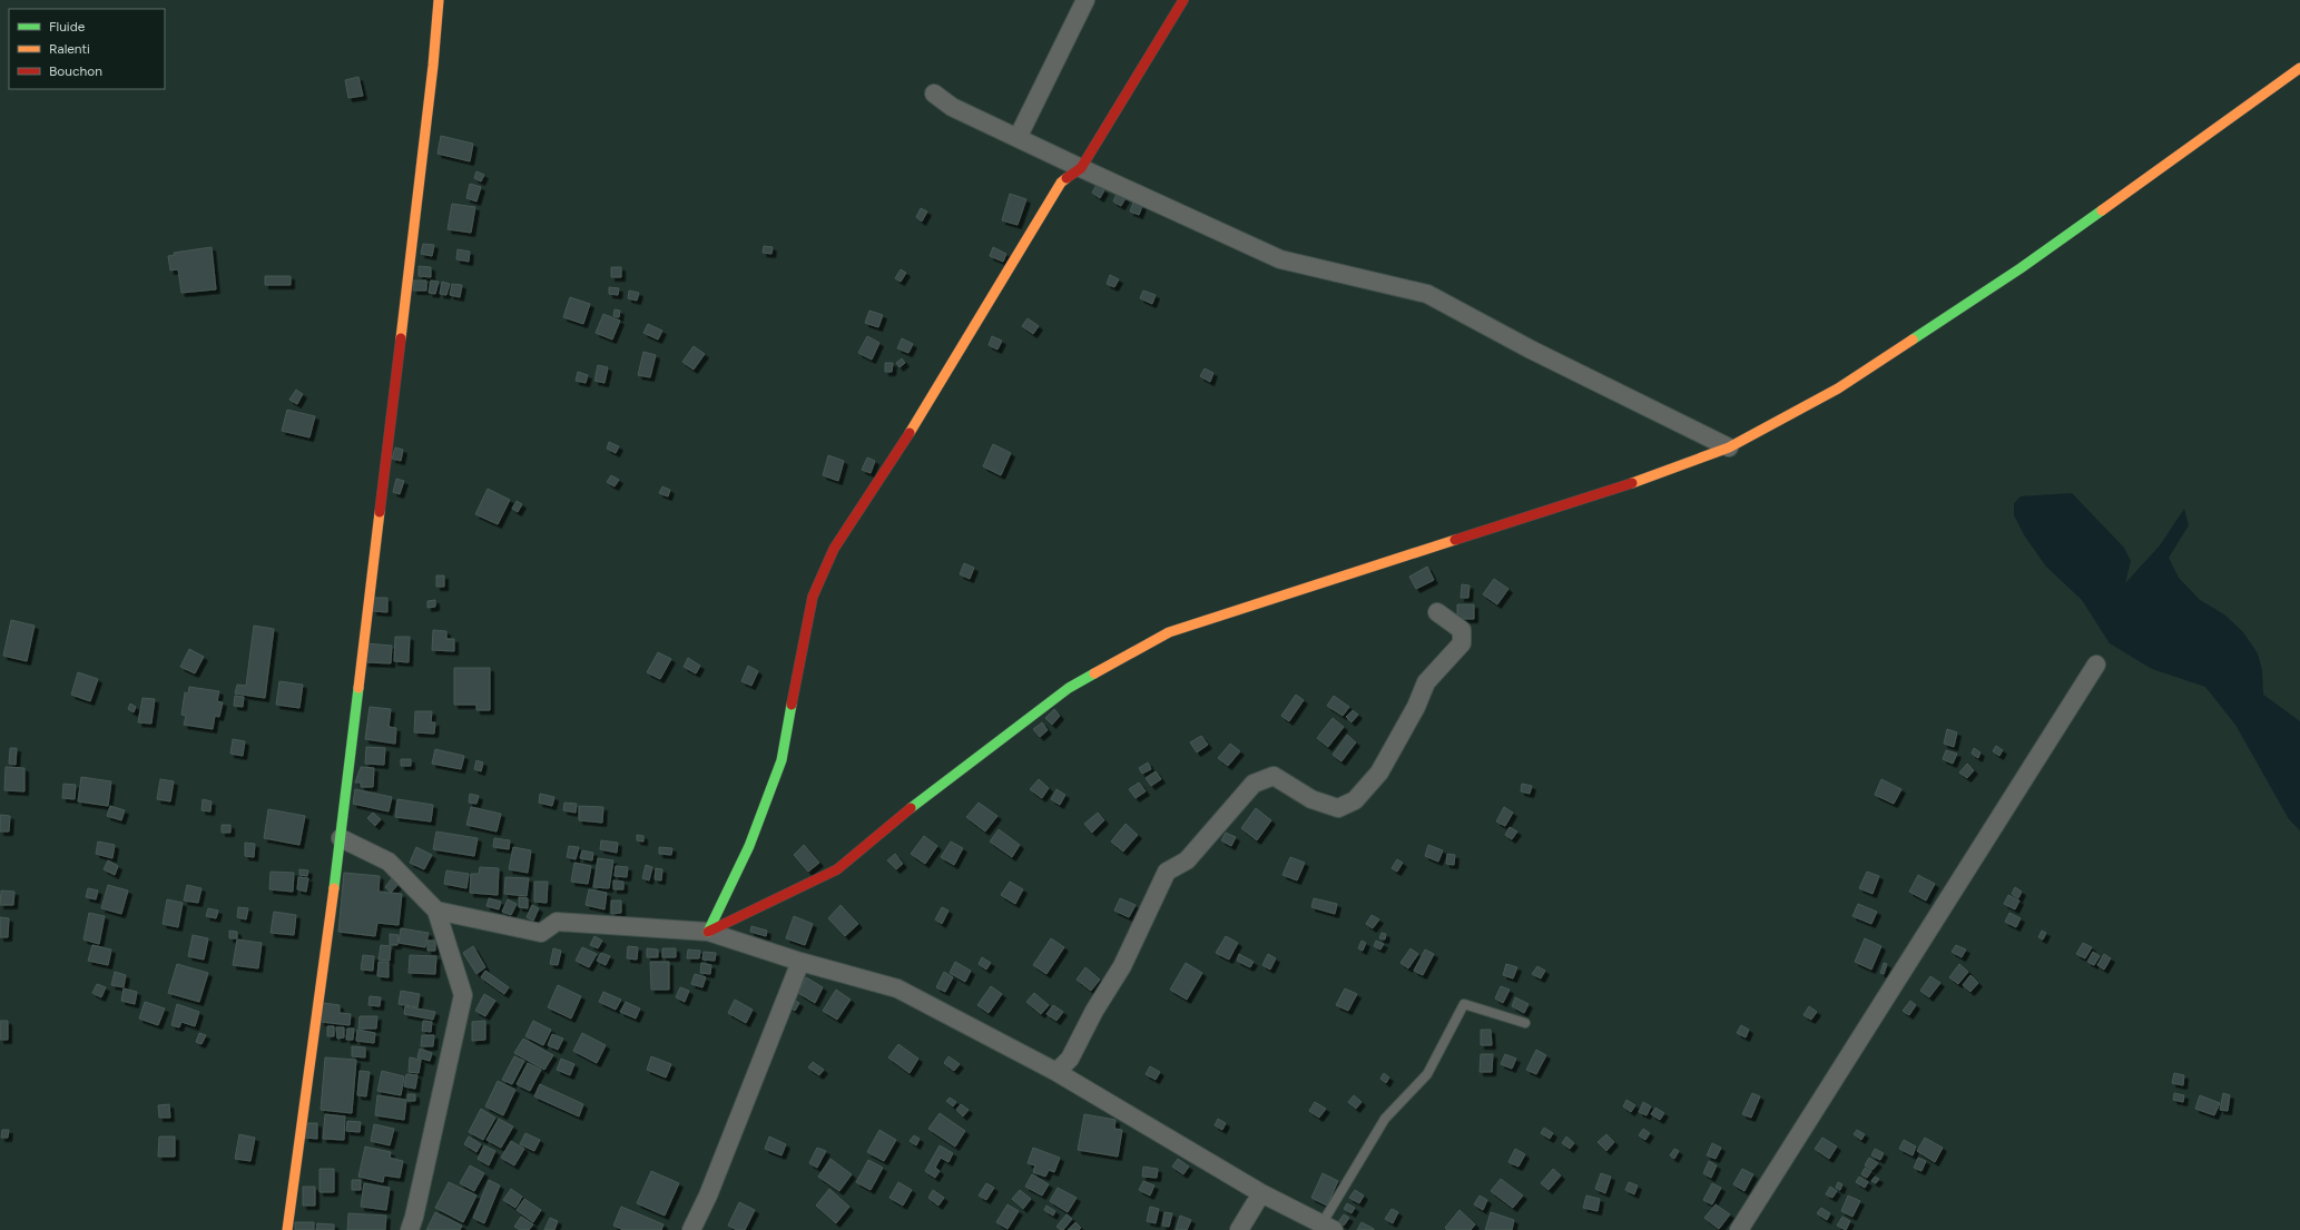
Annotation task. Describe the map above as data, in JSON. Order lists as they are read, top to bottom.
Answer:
{
  "legend": ["Fluide", "Ralenti", "Bouchon"]
}
